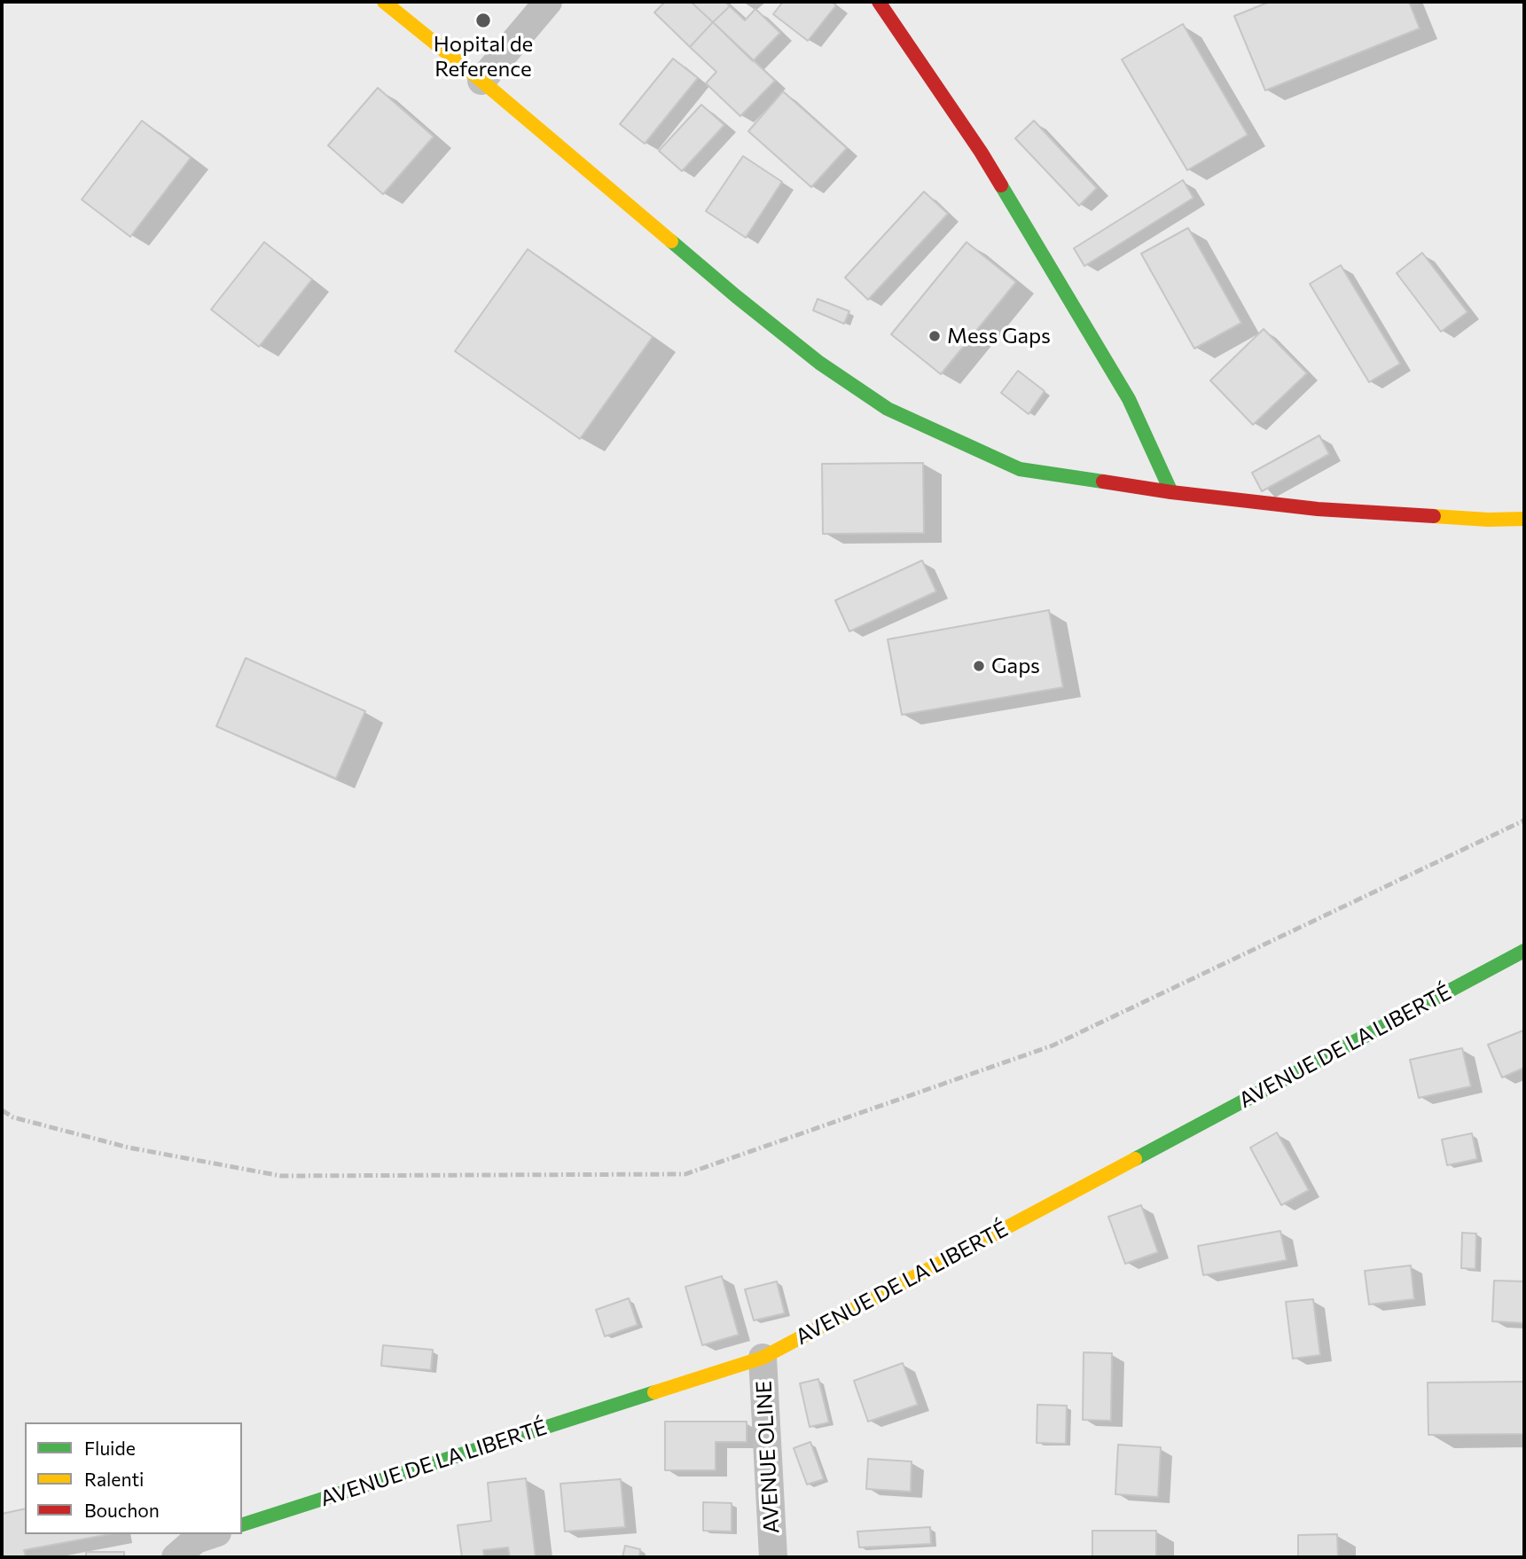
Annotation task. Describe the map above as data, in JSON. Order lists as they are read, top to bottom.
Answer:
{
  "streets": {
    "street": ["AVENUE DE LA LIBERTÉ", "AVENUE OLINE"]
  },
  "crossings": [
    ["AVENUE DE LA LIBERTÉ", "AVENUE OLINE"]
  ],
  "places": ["Hopital de Reference", "Mess Gaps", "Gaps"],
  "legend": ["Fluide", "Ralenti", "Bouchon"]
}
